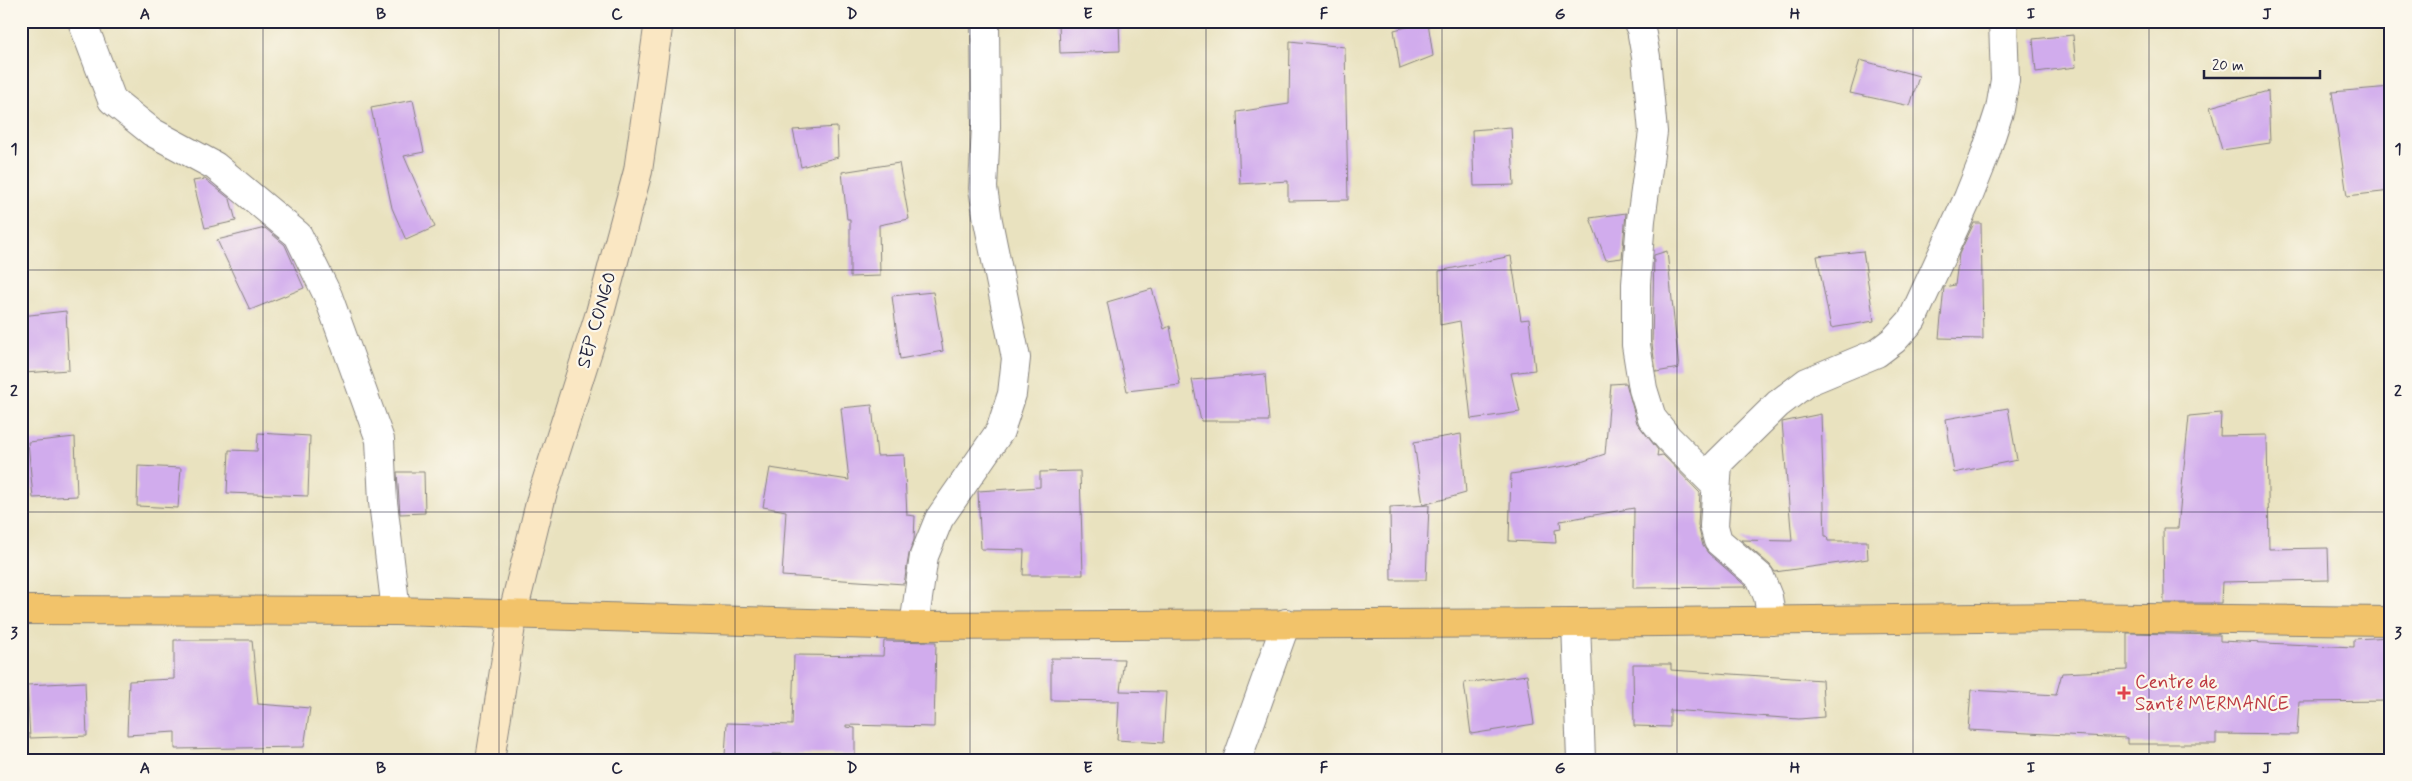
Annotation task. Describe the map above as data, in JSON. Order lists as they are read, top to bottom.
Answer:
{
  "streets": {
    "street": ["SEP CONGO"]
  },
  "places": {
    "health": ["Centre de Santé MERMANCE"]
  },
  "scale_bar": "20 m",
  "grid": {
    "columns": [
      "A",
      "B",
      "C",
      "D",
      "E",
      "F",
      "G",
      "H",
      "I",
      "J"
    ],
    "rows": ["1", "2", "3"]
  }
}
